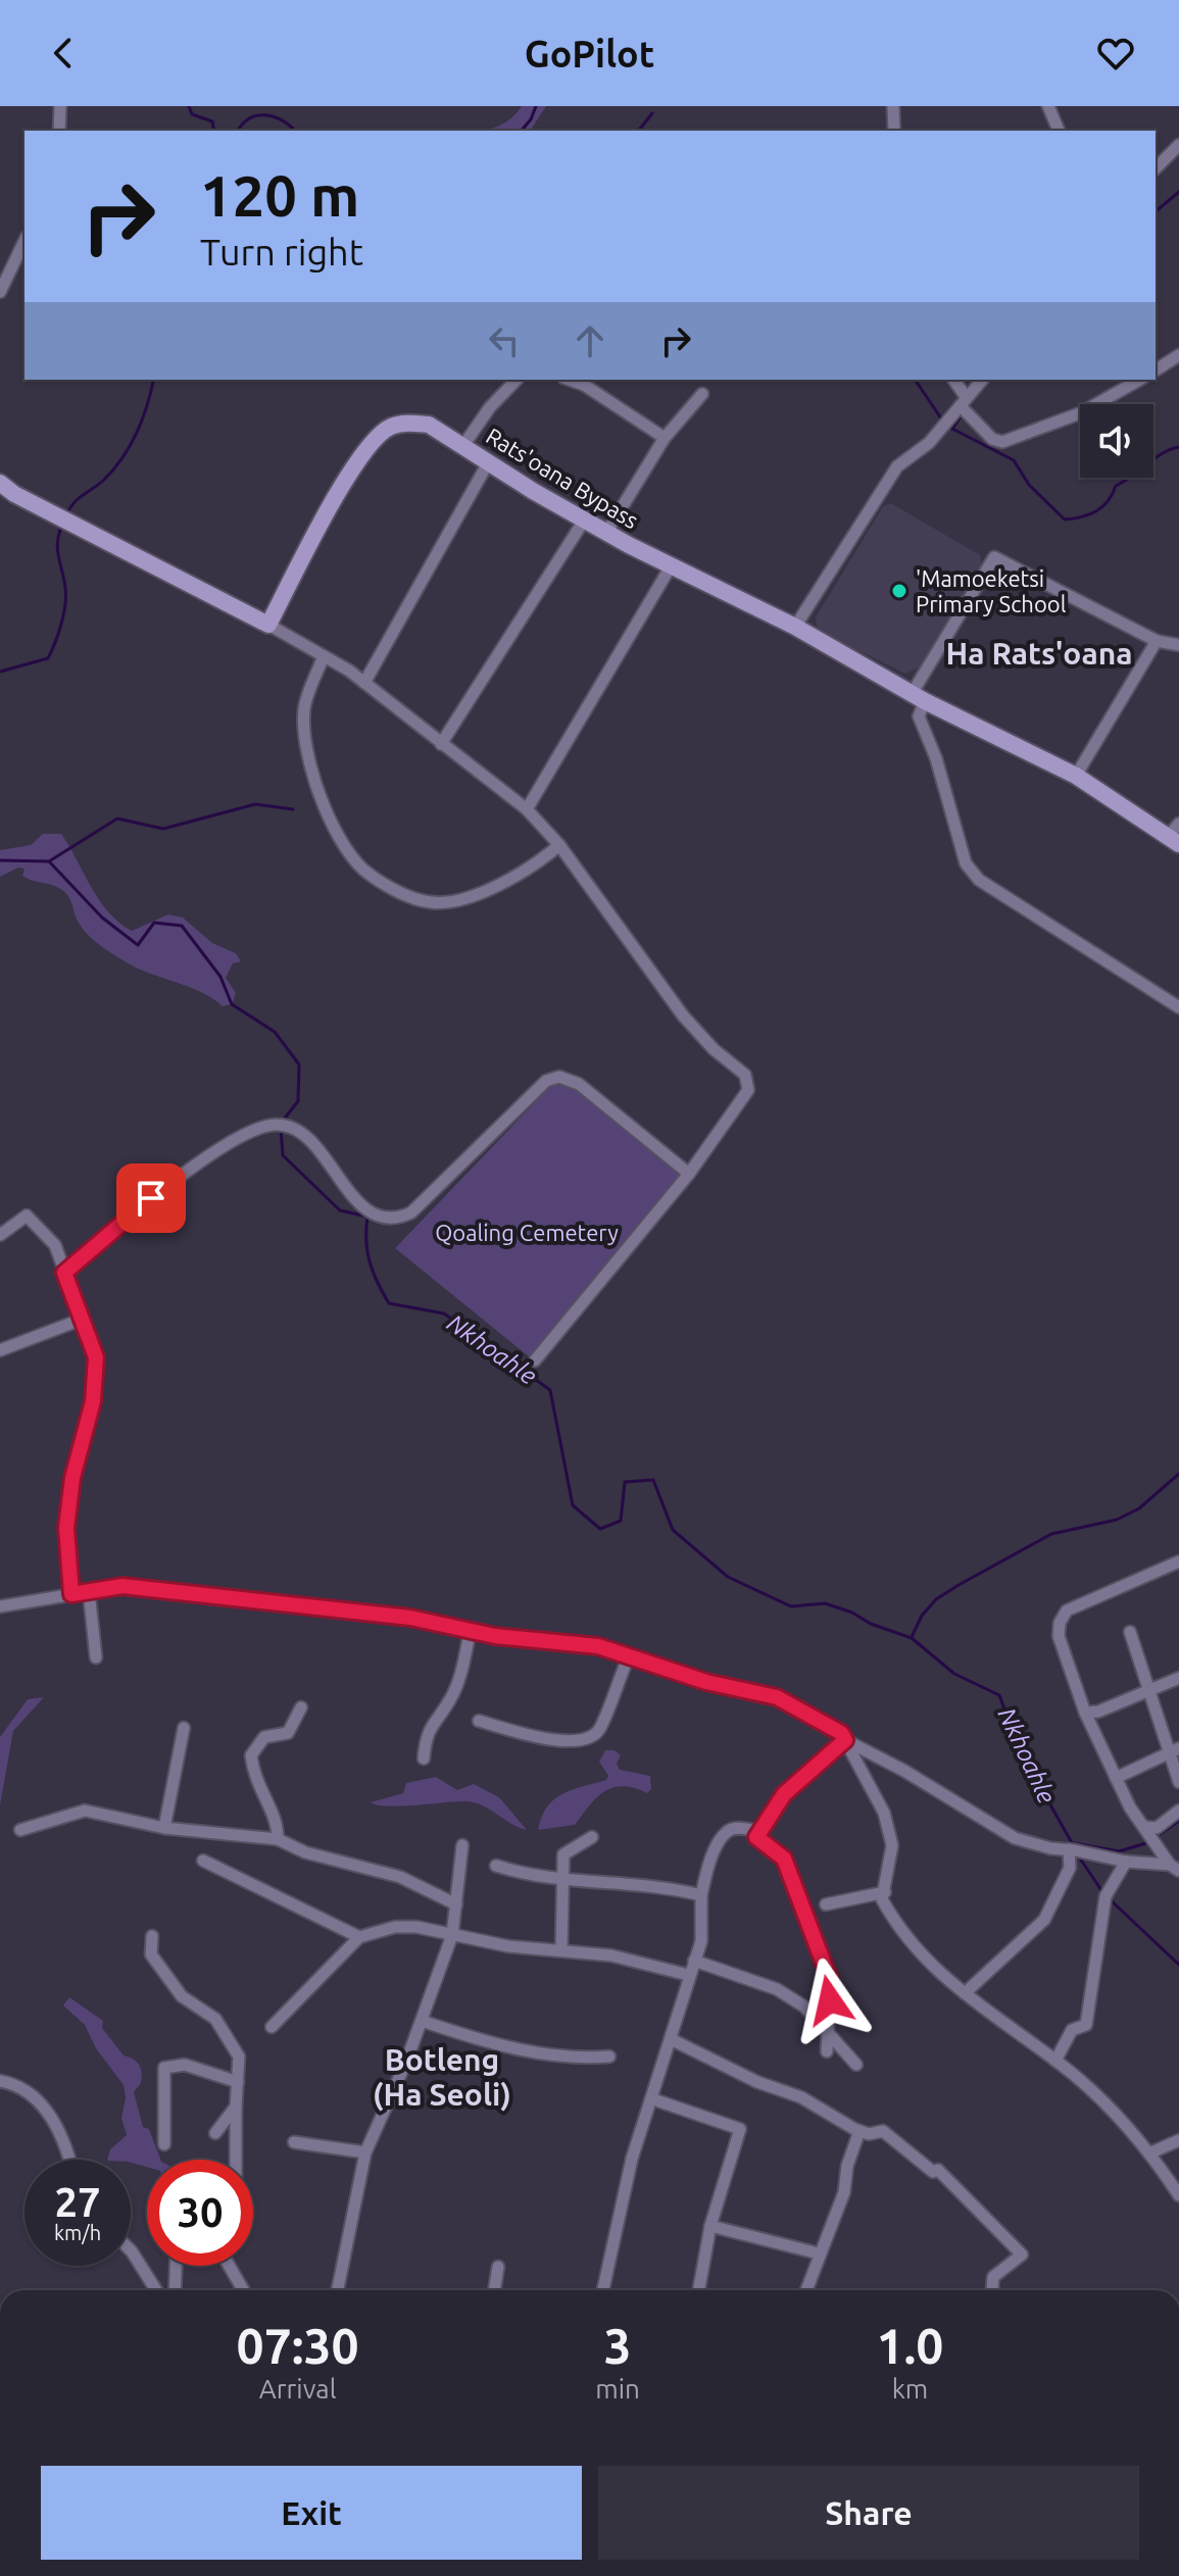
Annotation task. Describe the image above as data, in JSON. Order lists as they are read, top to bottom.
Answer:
{
  "streets": {
    "street": ["Rats'oana Bypass"]
  },
  "districts": ["Ha Rats'oana", "Botleng (Ha Seoli)"],
  "water": ["Nkhoahle"],
  "parks": ["Qoaling Cemetery"],
  "places": ["'Mamoeketsi Primary School"],
  "page": {
    "header": "GoPilot",
    "turn": ["120 m", "Turn right"],
    "speed": "27 km/h",
    "limit": "30",
    "eta": [
      "07:30",
      "Arrival",
      "3",
      "min",
      "1.0",
      "km"
    ],
    "buttons": ["Exit", "Share"]
  }
}
